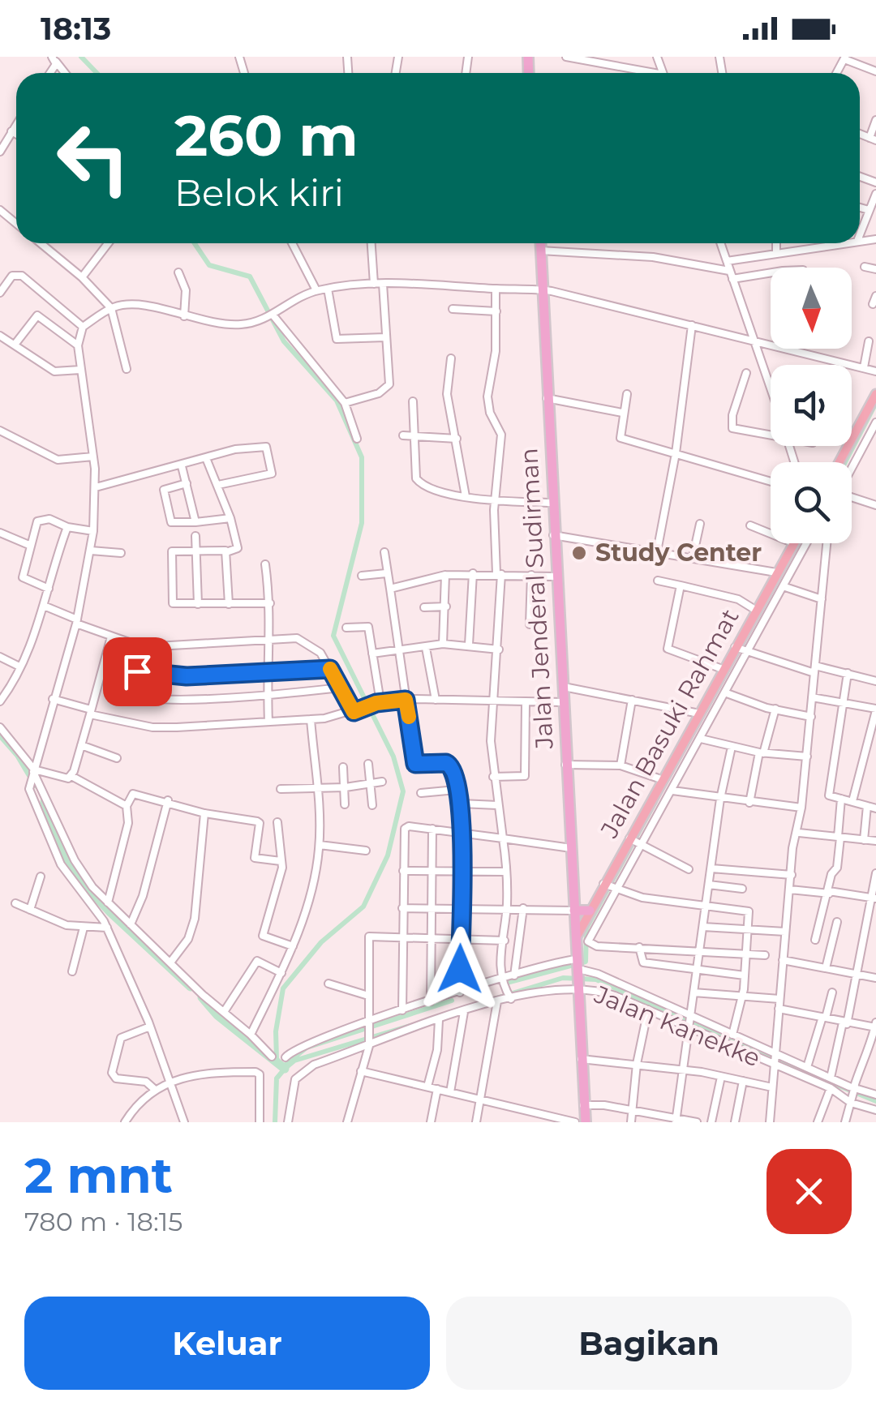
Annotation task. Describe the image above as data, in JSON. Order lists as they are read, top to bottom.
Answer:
{
  "streets": {
    "highway": ["Jalan Jenderal Sudirman"],
    "main road": ["Jalan Basuki Rahmat"],
    "street": ["Jalan Kanekke"]
  },
  "crossings": [
    ["Jalan Jenderal Sudirman", "Jalan Basuki Rahmat"],
    ["Jalan Jenderal Sudirman", "Jalan Kanekke"]
  ],
  "places": ["Study Center"],
  "north": "bottom",
  "page": {
    "status": "18:13",
    "turn": ["260 m", "Belok kiri"],
    "heading": ["2 mnt", "780 m · 18:15"],
    "buttons": ["Keluar", "Bagikan"]
  }
}
